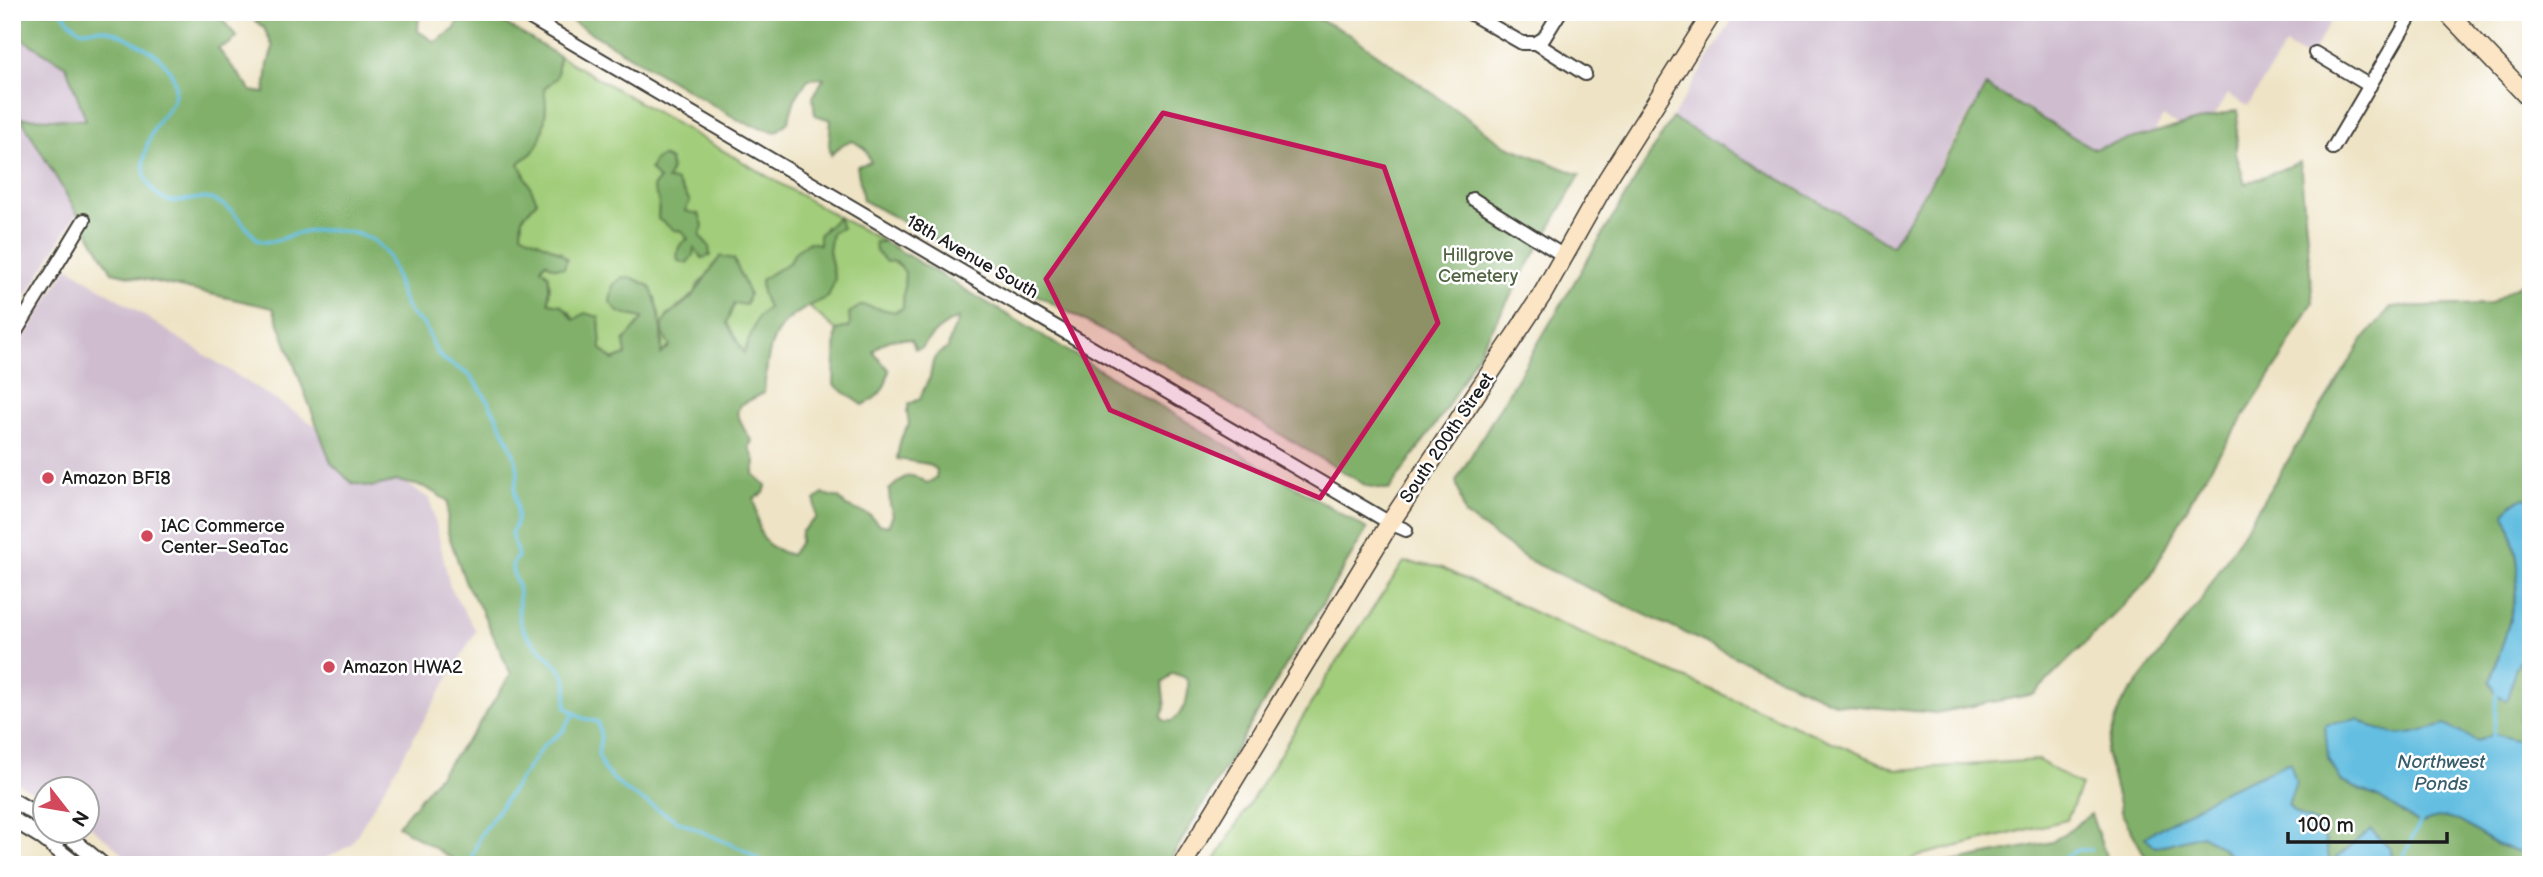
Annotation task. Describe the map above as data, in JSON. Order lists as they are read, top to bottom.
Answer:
{
  "streets": {
    "main road": ["South 200th Street"],
    "street": ["18th Avenue South"]
  },
  "crossings": [
    ["18th Avenue South", "South 200th Street"]
  ],
  "water": ["Northwest Ponds"],
  "parks": ["Hillgrove Cemetery"],
  "places": ["Amazon BFI8", "IAC Commerce Center–SeaTac", "Amazon HWA2"],
  "scale_bar": "100 m",
  "north": "bottom right"
}
